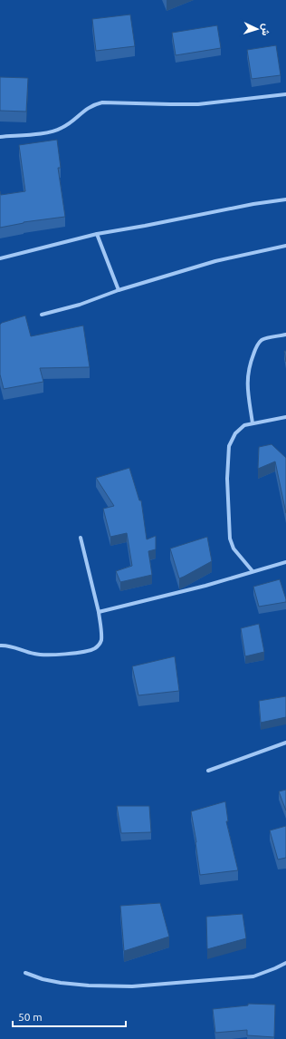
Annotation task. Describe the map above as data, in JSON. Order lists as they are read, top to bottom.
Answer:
{
  "scale_bar": "50 m",
  "north": "right"
}
